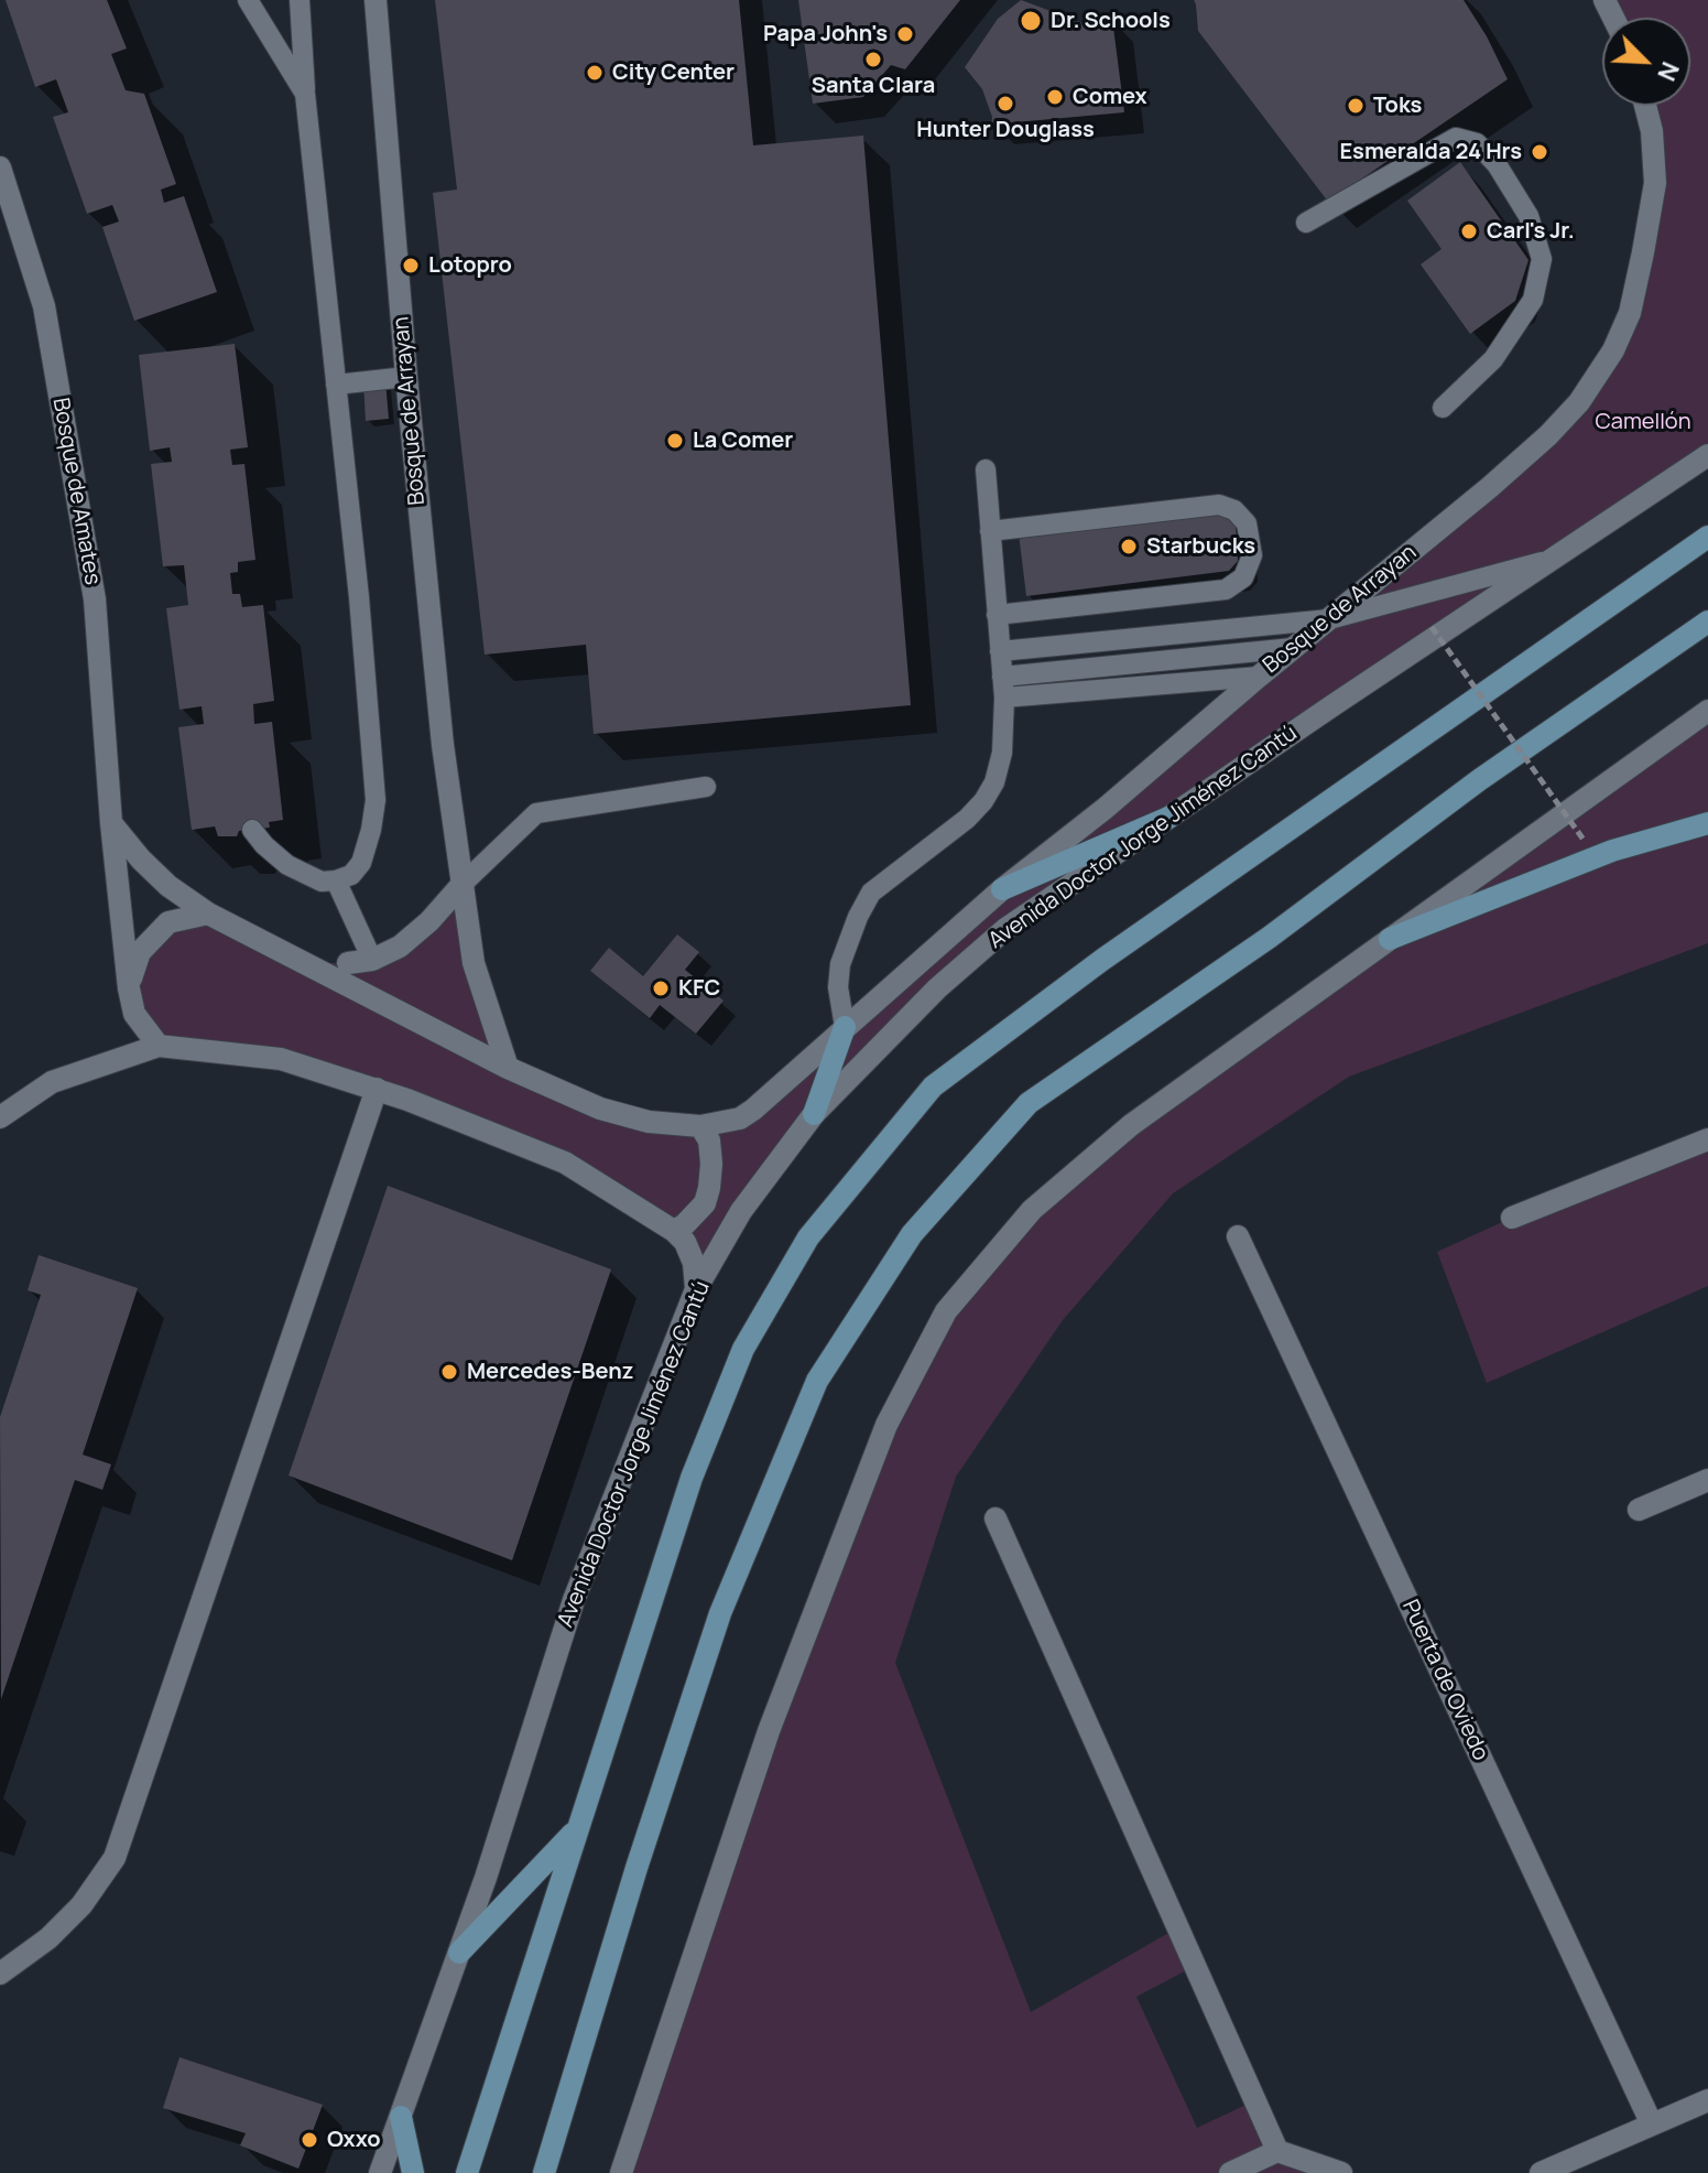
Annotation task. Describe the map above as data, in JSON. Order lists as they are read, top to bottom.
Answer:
{
  "streets": {
    "street": [
      "Bosque de Arrayan",
      "Bosque de Amates",
      "Avenida Doctor Jorge Jiménez Cantú",
      "Puerta de Oviedo"
    ]
  },
  "parks": ["Camellón"],
  "places": [
    "Dr. Schools",
    "Papa John's",
    "Santa Clara",
    "City Center",
    "Comex",
    "Hunter Douglass",
    "Toks",
    "Esmeralda 24 Hrs",
    "Carl's Jr.",
    "Lotopro",
    "La Comer",
    "Starbucks",
    "KFC",
    "Mercedes-Benz",
    "Oxxo"
  ],
  "north": "bottom right"
}
